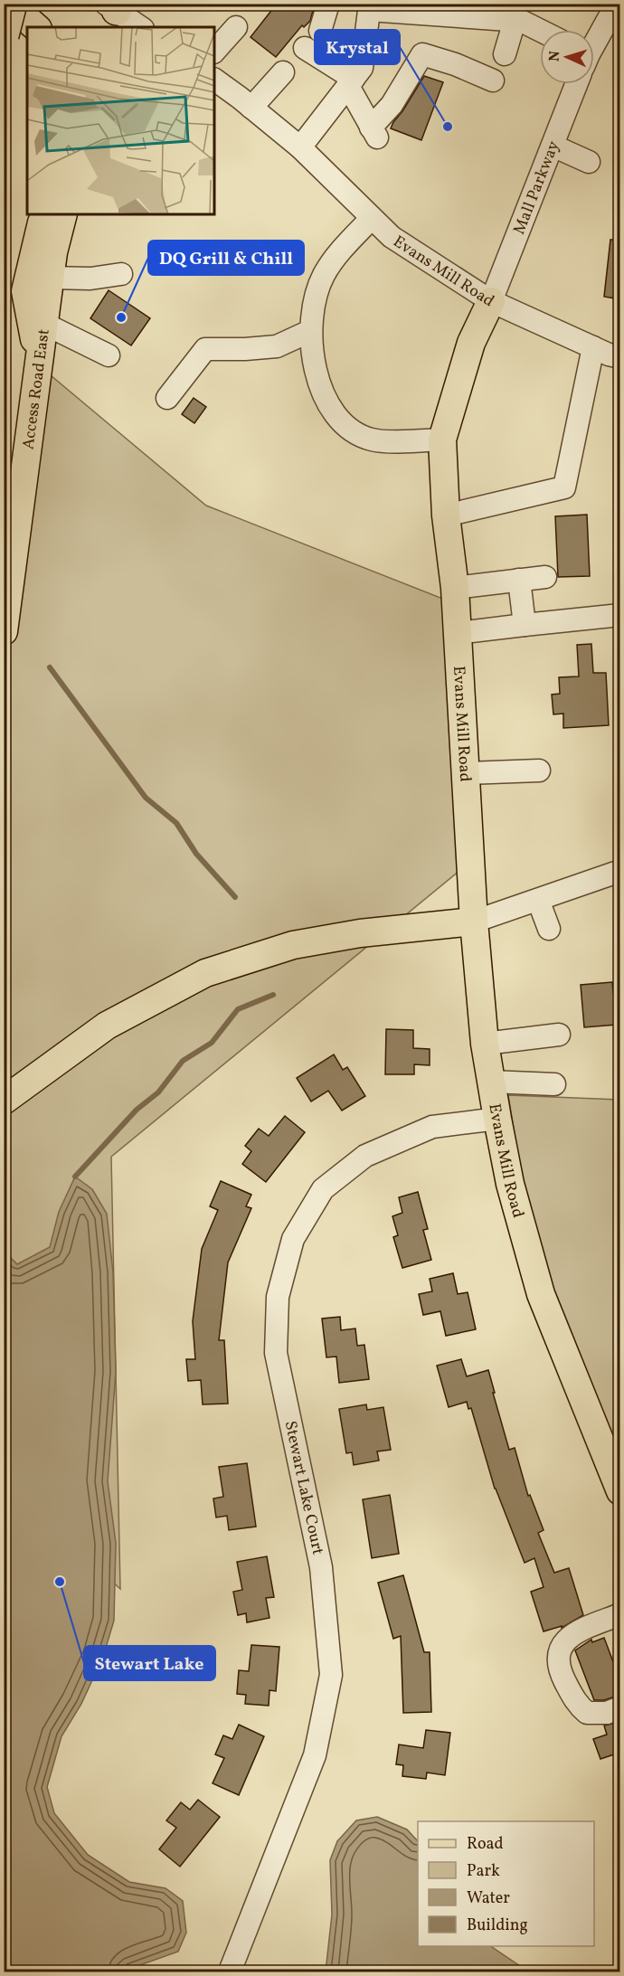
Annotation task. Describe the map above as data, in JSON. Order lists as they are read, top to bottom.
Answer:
{
  "streets": {
    "main road": ["Evans Mill Road", "Access Road East"],
    "street": ["Mall Parkway", "Stewart Lake Court"]
  },
  "crossings": [
    ["Mall Parkway", "Evans Mill Road"],
    ["Evans Mill Road", "Stewart Lake Court"]
  ],
  "places": ["Krystal", "DQ Grill & Chill", "Stewart Lake"],
  "legend": [
    "Road",
    "Park",
    "Water",
    "Building"
  ],
  "north": "left"
}
